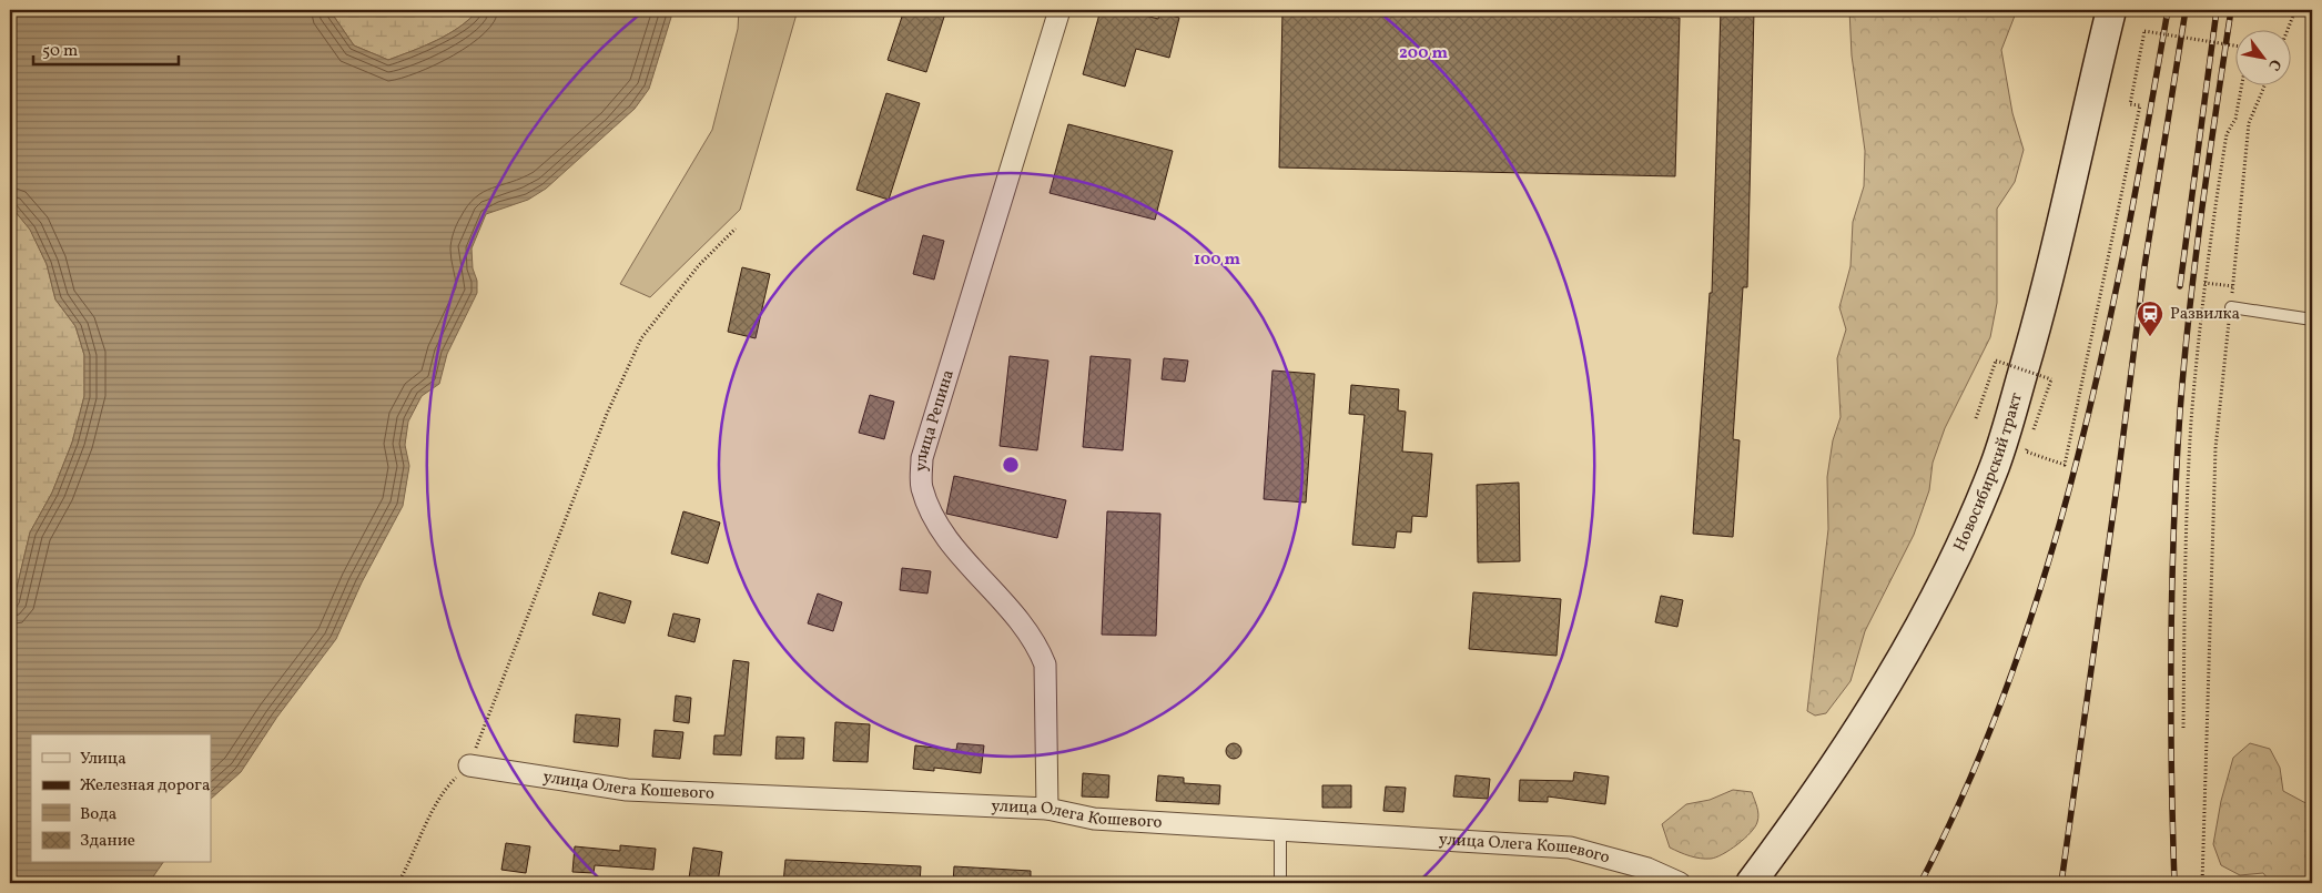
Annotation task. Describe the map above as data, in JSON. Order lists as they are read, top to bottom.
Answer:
{
  "streets": {
    "main road": ["Новосибирский тракт"],
    "street": ["улица Репина", "улица Олега Кошевого"]
  },
  "crossings": [
    ["улица Репина", "улица Олега Кошевого"]
  ],
  "places": {
    "station": ["Развилка"]
  },
  "legend": [
    "Улица",
    "Железная дорога",
    "Вода",
    "Здание"
  ],
  "scale_bar": "50 m",
  "north": "bottom right",
  "rings": ["200 m", "100 m"]
}
